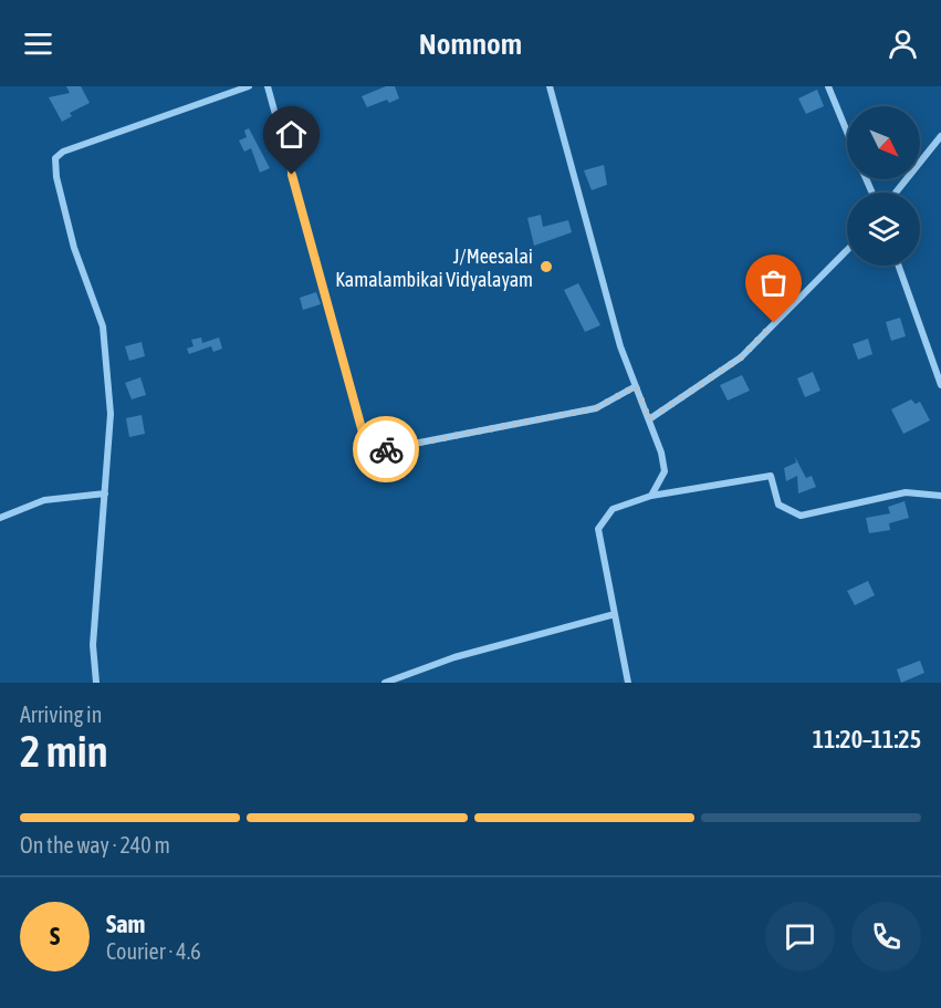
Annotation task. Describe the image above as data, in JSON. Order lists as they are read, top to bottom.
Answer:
{
  "places": ["J/Meesalai Kamalambikai Vidyalayam"],
  "north": "bottom right",
  "page": {
    "header": "Nomnom",
    "heading": ["2 min", "Arriving in", "11:20–11:25"],
    "panel": ["Sam", "Courier · 4.6"],
    "bar": "On the way · 240 m",
    "round": "S"
  }
}
